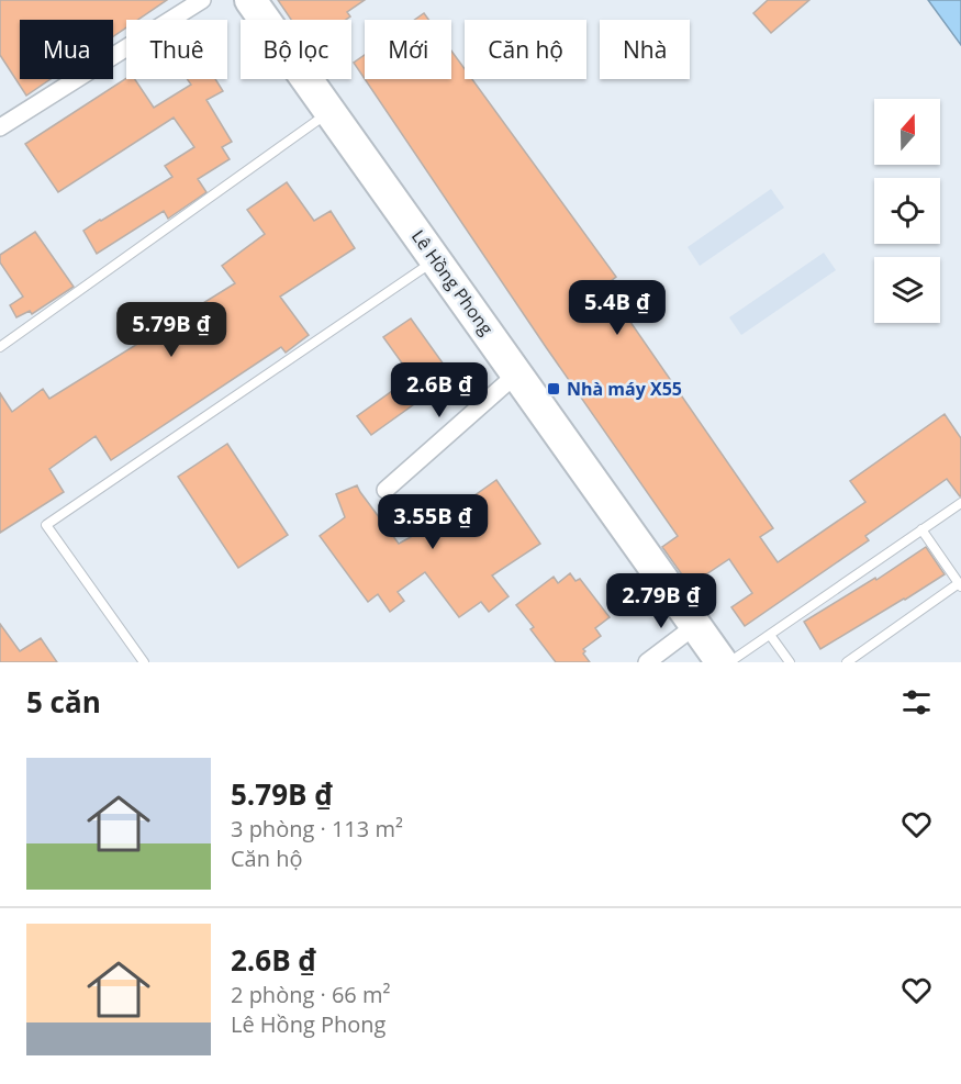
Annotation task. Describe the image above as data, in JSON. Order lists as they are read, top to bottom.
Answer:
{
  "streets": {
    "highway": ["Lê Hồng Phong"]
  },
  "places": {
    "transit": ["Nhà máy X55"]
  },
  "north": "top",
  "page": {
    "chip": [
      "Mua",
      "Thuê",
      "Bộ lọc",
      "Mới",
      "Căn hộ",
      "Nhà"
    ],
    "price": [
      "5.4B ₫",
      "5.79B ₫",
      "2.6B ₫",
      "3.55B ₫",
      "2.79B ₫"
    ],
    "heading": "5 căn",
    "list": [
      {
        "name": "5.79B ₫",
        "note": "3 phòng · 113 m² · Căn hộ"
      },
      {
        "name": "2.6B ₫",
        "note": "2 phòng · 66 m² · Lê Hồng Phong"
      }
    ]
  }
}
